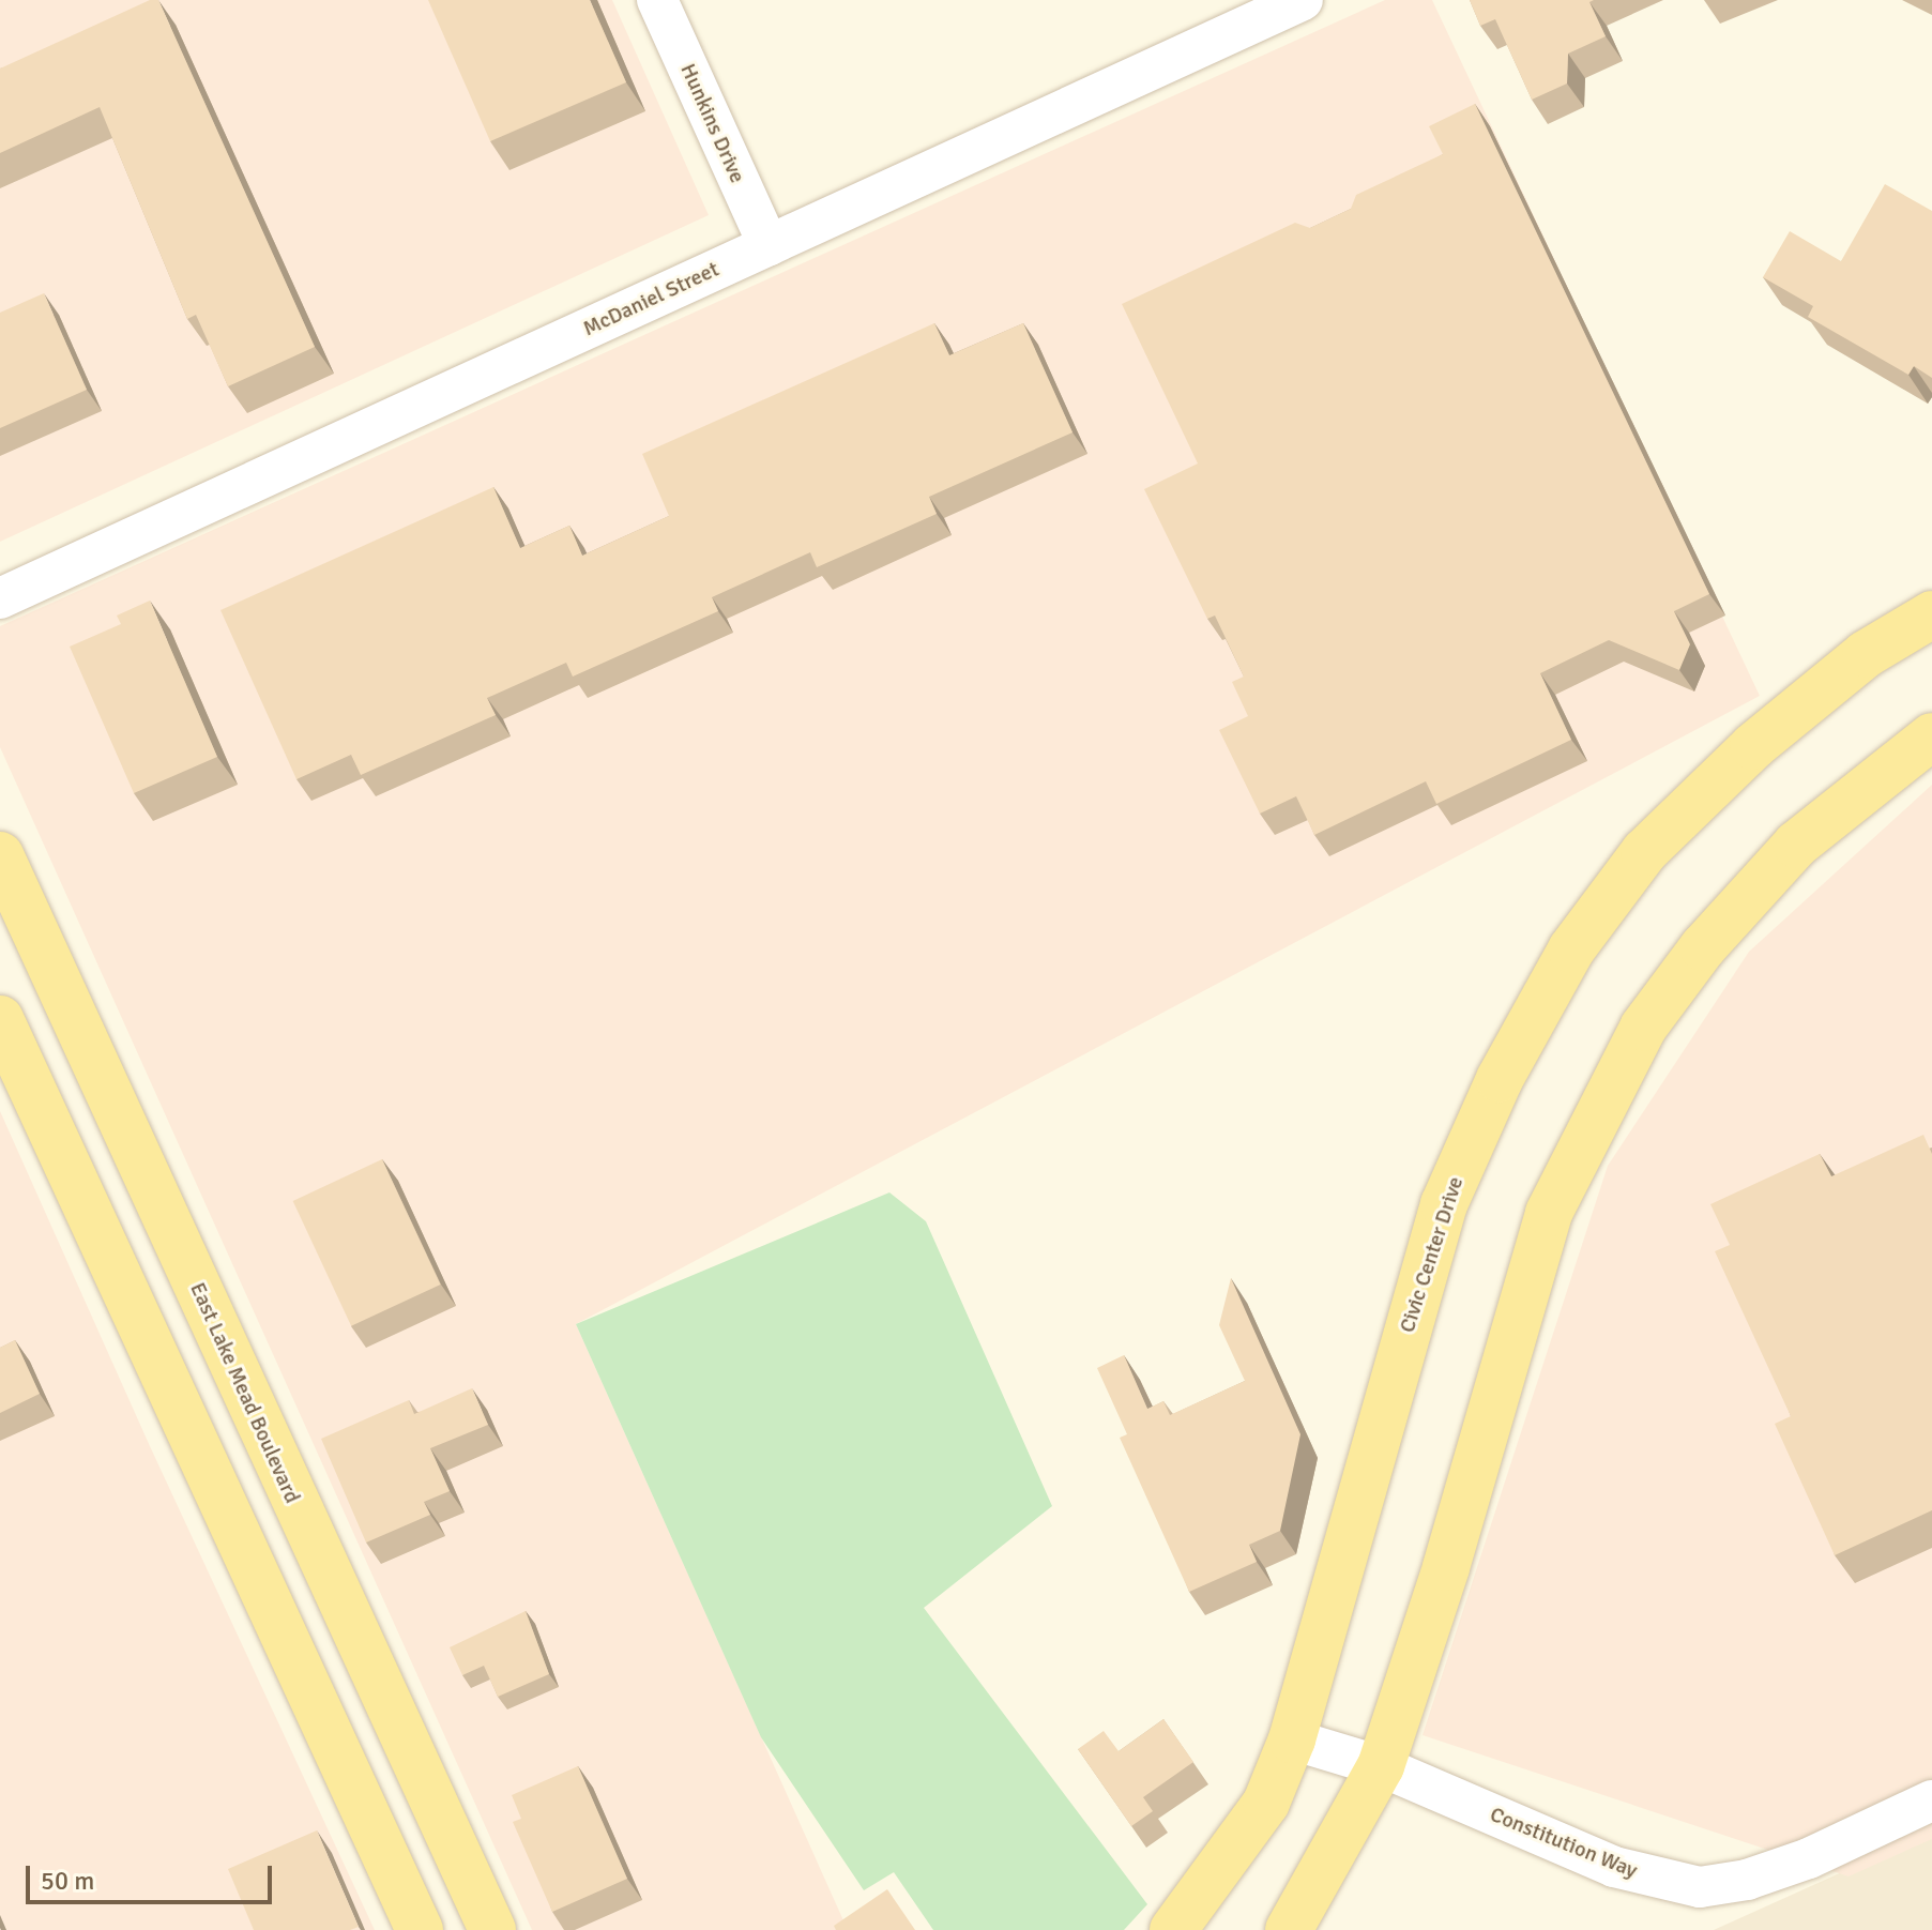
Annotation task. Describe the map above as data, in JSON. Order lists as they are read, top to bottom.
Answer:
{
  "streets": {
    "main road": ["Civic Center Drive", "East Lake Mead Boulevard"],
    "street": ["Hunkins Drive", "McDaniel Street", "Constitution Way"]
  },
  "crossings": [
    ["Hunkins Drive", "McDaniel Street"],
    ["Civic Center Drive", "Constitution Way"]
  ],
  "scale_bar": "50 m"
}
